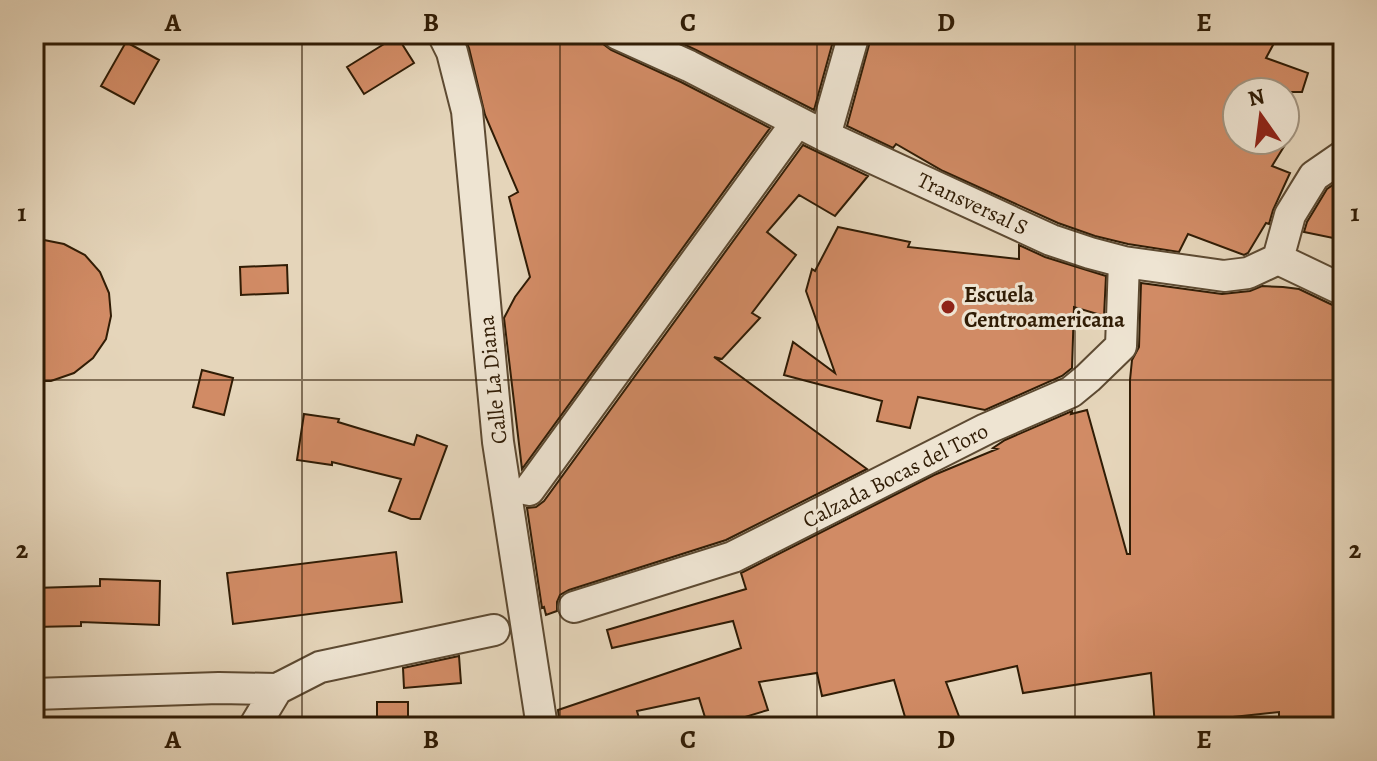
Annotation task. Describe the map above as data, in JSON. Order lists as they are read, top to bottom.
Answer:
{
  "streets": {
    "street": ["Transversal S", "Calle La Diana", "Calzada Bocas del Toro"]
  },
  "crossings": [
    ["Transversal S", "Calzada Bocas del Toro"]
  ],
  "places": ["Escuela Centroamericana"],
  "north": "top",
  "grid": {
    "columns": [
      "A",
      "B",
      "C",
      "D",
      "E"
    ],
    "rows": ["1", "2"]
  }
}
